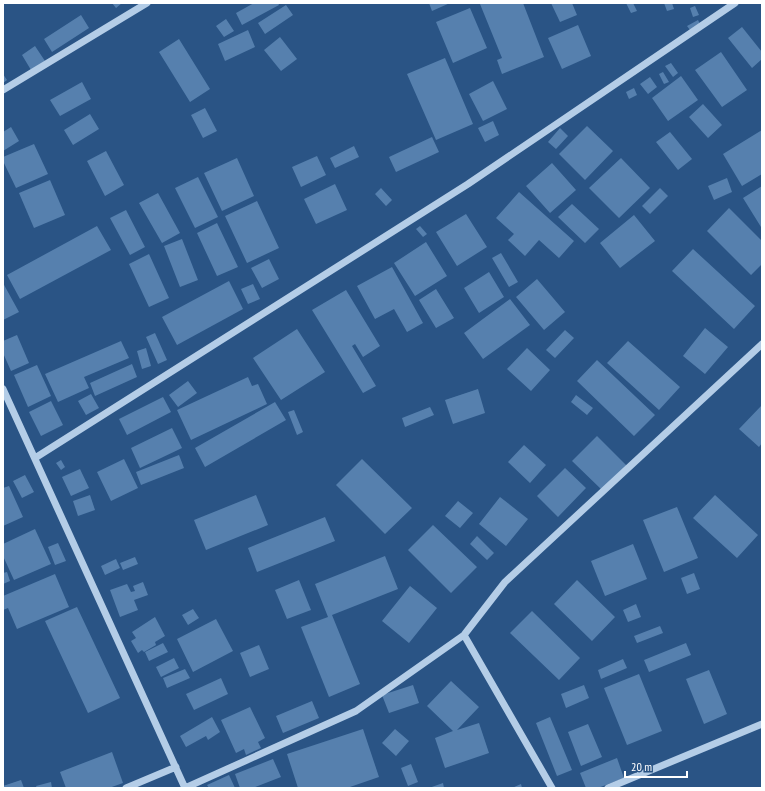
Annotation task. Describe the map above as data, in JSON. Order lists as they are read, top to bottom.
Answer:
{
  "scale_bar": "20 m"
}
